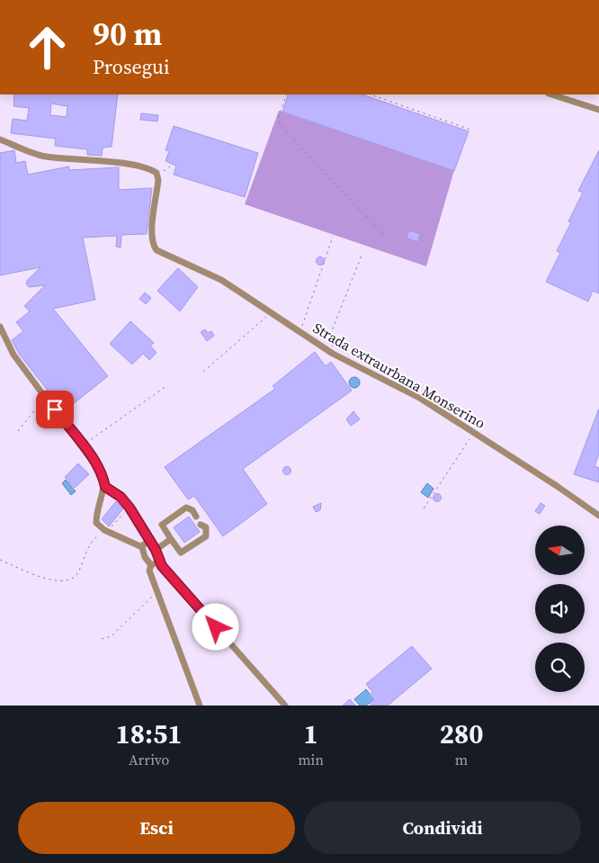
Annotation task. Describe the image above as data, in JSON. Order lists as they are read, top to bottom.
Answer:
{
  "streets": {
    "street": ["Strada extraurbana Monserino"]
  },
  "north": "left",
  "page": {
    "turn": ["90 m", "Prosegui"],
    "eta": [
      "18:51",
      "Arrivo",
      "1",
      "min",
      "280",
      "m"
    ],
    "buttons": ["Esci", "Condividi"]
  }
}
